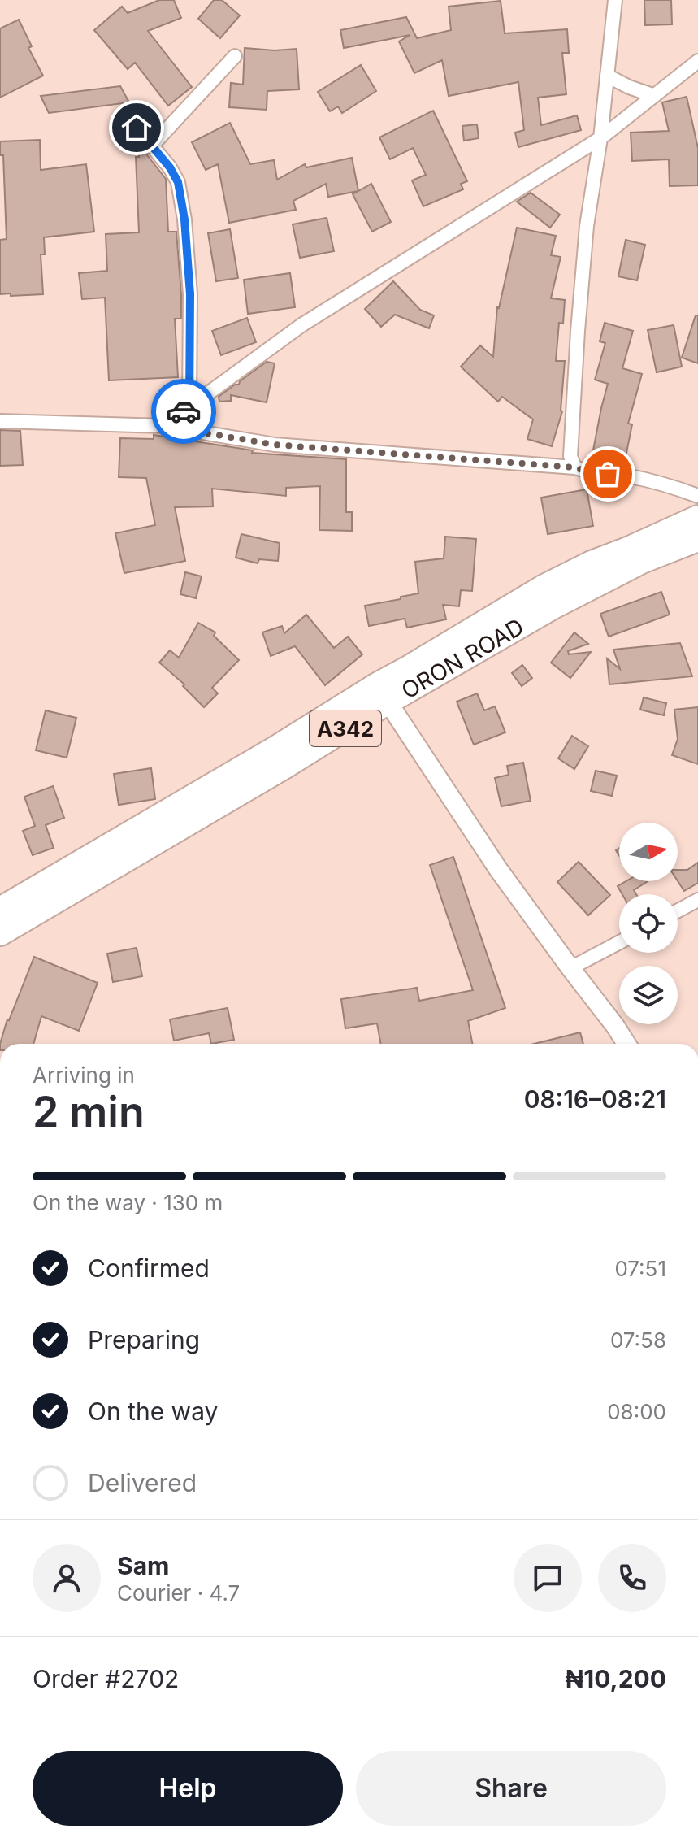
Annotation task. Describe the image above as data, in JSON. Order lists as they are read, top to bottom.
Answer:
{
  "streets": {
    "highway": ["ORON ROAD", "A342"]
  },
  "north": "right",
  "page": {
    "heading": ["2 min", "Arriving in", "08:16–08:21"],
    "panel": [
      "Sam",
      "Courier · 4.7",
      "Order #2702",
      "₦10,200"
    ],
    "bar": "On the way · 130 m",
    "list": [
      ["Confirmed", "07:51"],
      ["Preparing", "07:58"],
      ["On the way", "08:00"],
      "Delivered"
    ],
    "buttons": ["Help", "Share"]
  }
}
